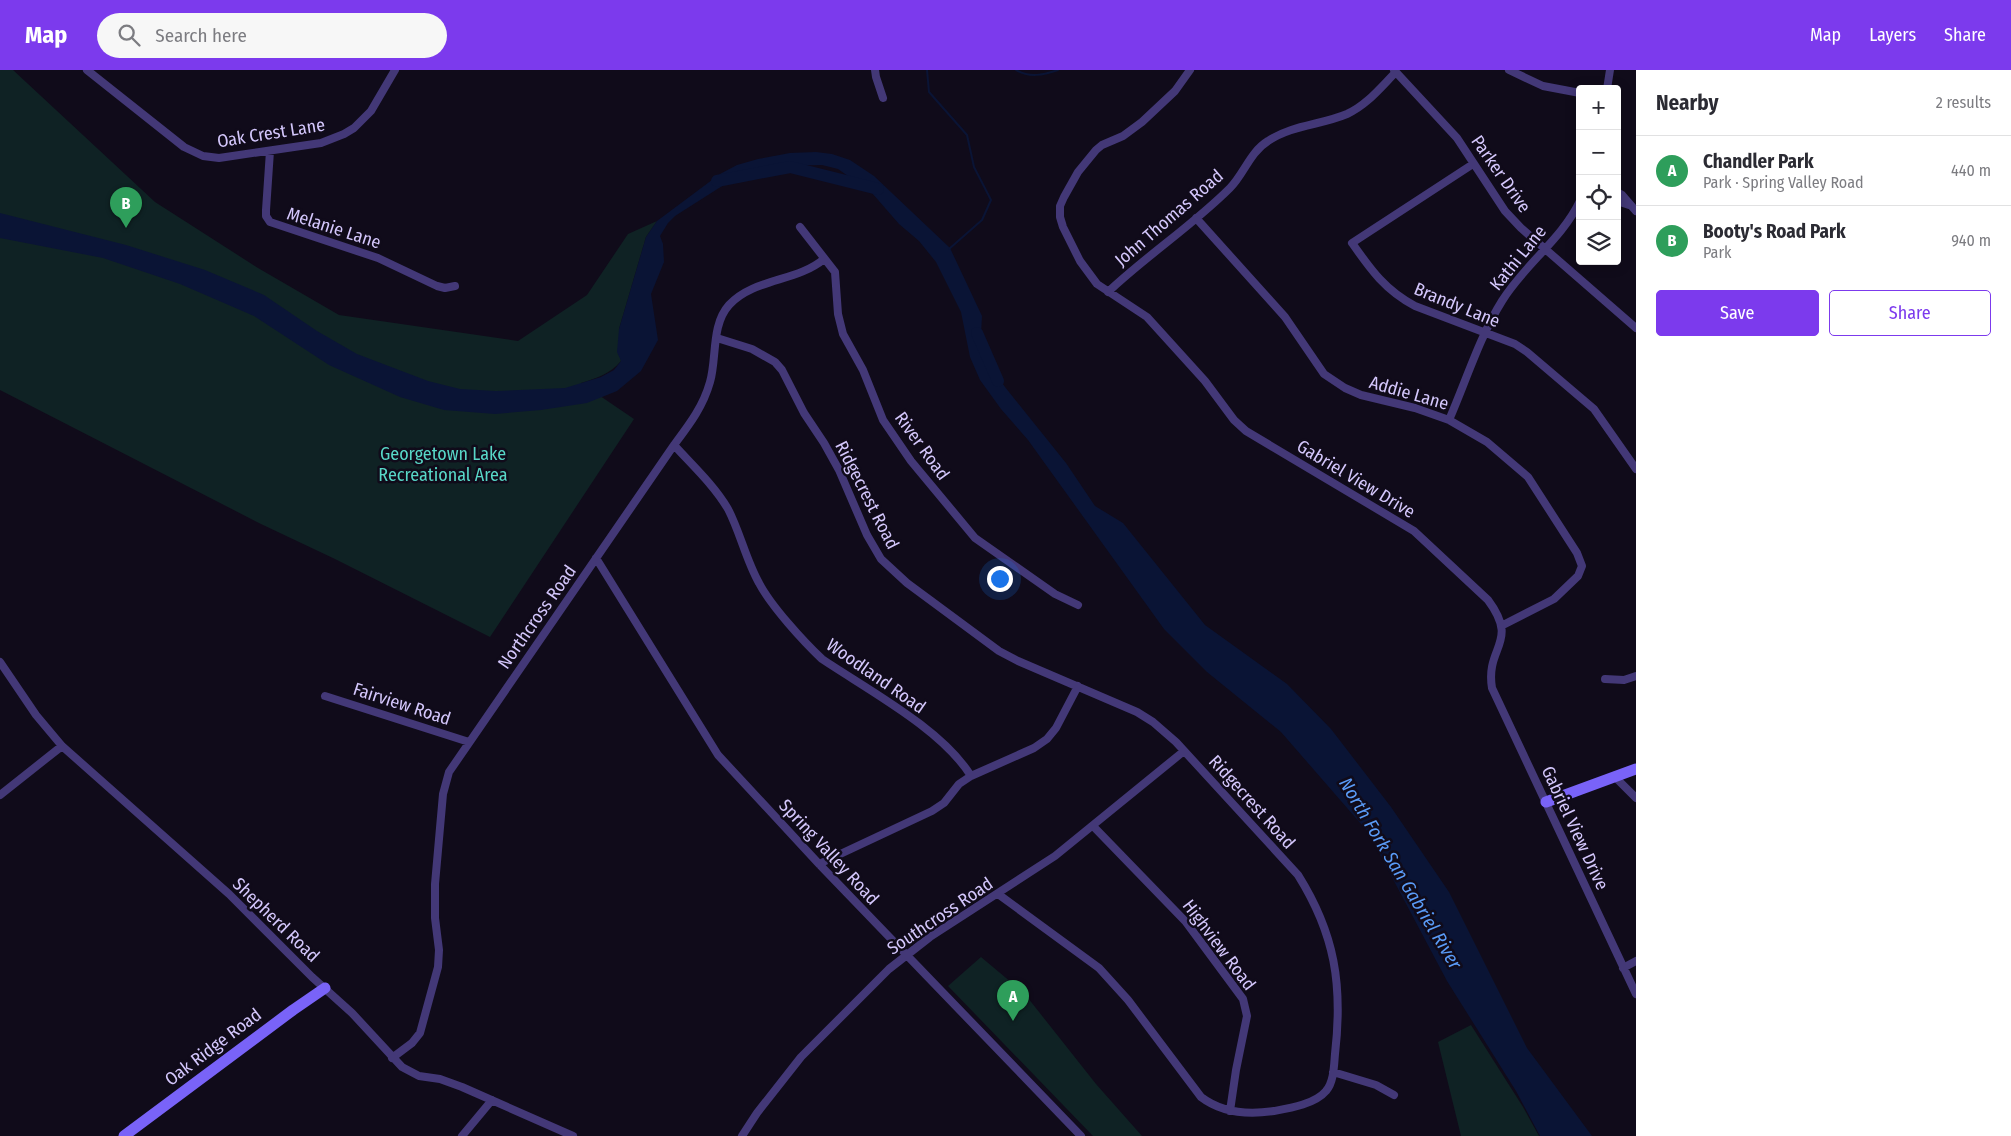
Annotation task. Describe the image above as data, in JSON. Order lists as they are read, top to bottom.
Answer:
{
  "streets": {
    "street": [
      "Oak Crest Lane",
      "Parker Drive",
      "John Thomas Road",
      "Melanie Lane",
      "Kathi Lane",
      "Brandy Lane",
      "Addie Lane",
      "River Road",
      "Gabriel View Drive",
      "Ridgecrest Road",
      "Northcross Road",
      "Woodland Road",
      "Fairview Road",
      "Spring Valley Road",
      "Southcross Road",
      "Shepherd Road",
      "Highview Road",
      "Oak Ridge Road"
    ]
  },
  "crossings": [
    ["Oak Crest Lane", "Melanie Lane"],
    ["Parker Drive", "John Thomas Road"],
    ["Parker Drive", "Kathi Lane"],
    ["Parker Drive", "Brandy Lane"],
    ["John Thomas Road", "Addie Lane"],
    ["John Thomas Road", "Gabriel View Drive"],
    ["Kathi Lane", "Brandy Lane"],
    ["Kathi Lane", "Addie Lane"],
    ["Addie Lane", "Gabriel View Drive"],
    ["River Road", "Northcross Road"],
    ["Ridgecrest Road", "Northcross Road"],
    ["Ridgecrest Road", "Southcross Road"],
    ["Ridgecrest Road", "Highview Road"],
    ["Northcross Road", "Woodland Road"],
    ["Northcross Road", "Fairview Road"],
    ["Northcross Road", "Spring Valley Road"],
    ["Northcross Road", "Shepherd Road"],
    ["Spring Valley Road", "Southcross Road"],
    ["Southcross Road", "Highview Road"],
    ["Shepherd Road", "Oak Ridge Road"]
  ],
  "water": ["North Fork San Gabriel River"],
  "parks": ["Georgetown Lake Recreational Area"],
  "page": {
    "header": "Map",
    "search": "Search here",
    "nav": ["Map", "Layers", "Share"],
    "heading": ["Nearby", "2 results"],
    "map_buttons": ["+", "−"],
    "list": [
      {
        "mark": "A",
        "name": "Chandler Park",
        "note": "Park · Spring Valley Road",
        "value": "440 m"
      },
      {
        "mark": "B",
        "name": "Booty's Road Park",
        "note": "Park",
        "value": "940 m"
      }
    ],
    "pins": ["B", "A"],
    "buttons": ["Save", "Share"]
  }
}
